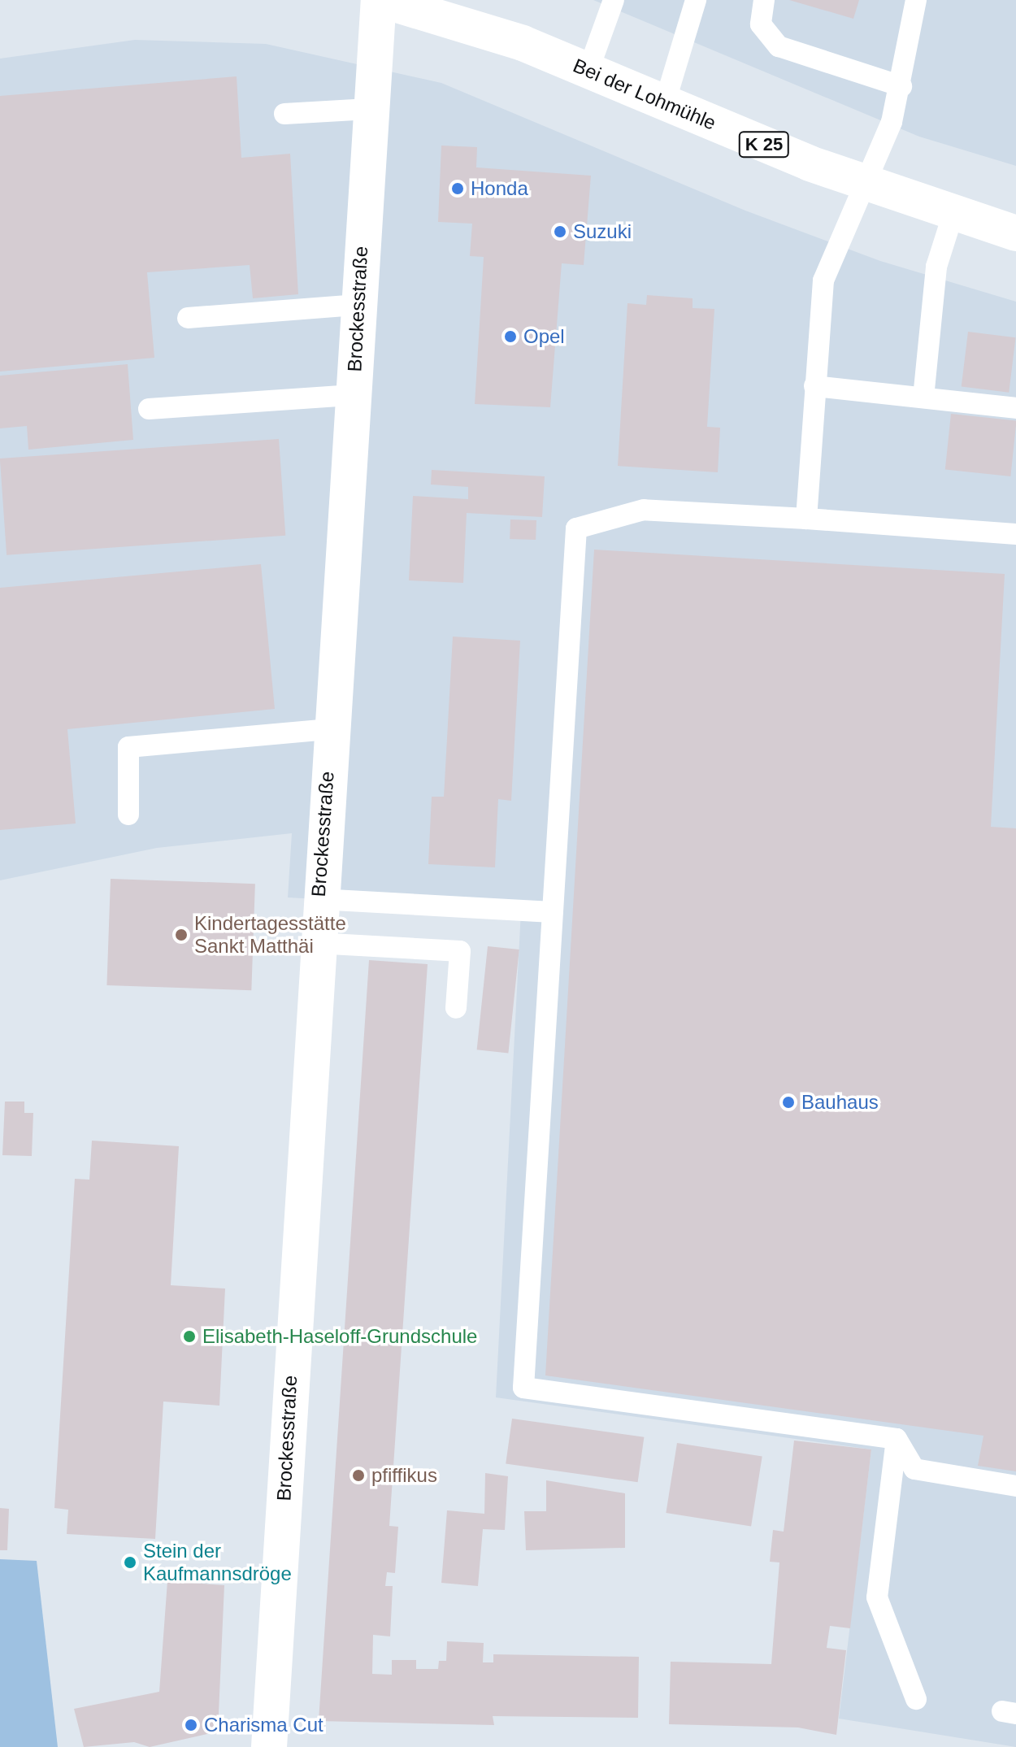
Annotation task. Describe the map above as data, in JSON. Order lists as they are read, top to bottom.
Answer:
{
  "streets": {
    "street": ["Bei der Lohmühle", "K 25", "Brockesstraße"]
  },
  "crossings": [
    ["Bei der Lohmühle", "Brockesstraße"]
  ],
  "places": [
    "Honda",
    "Suzuki",
    "Opel",
    "Kindertagesstätte Sankt Matthäi",
    "Bauhaus",
    "Elisabeth-Haseloff-Grundschule",
    "pfiffikus",
    "Stein der Kaufmannsdröge",
    "Charisma Cut"
  ]
}
